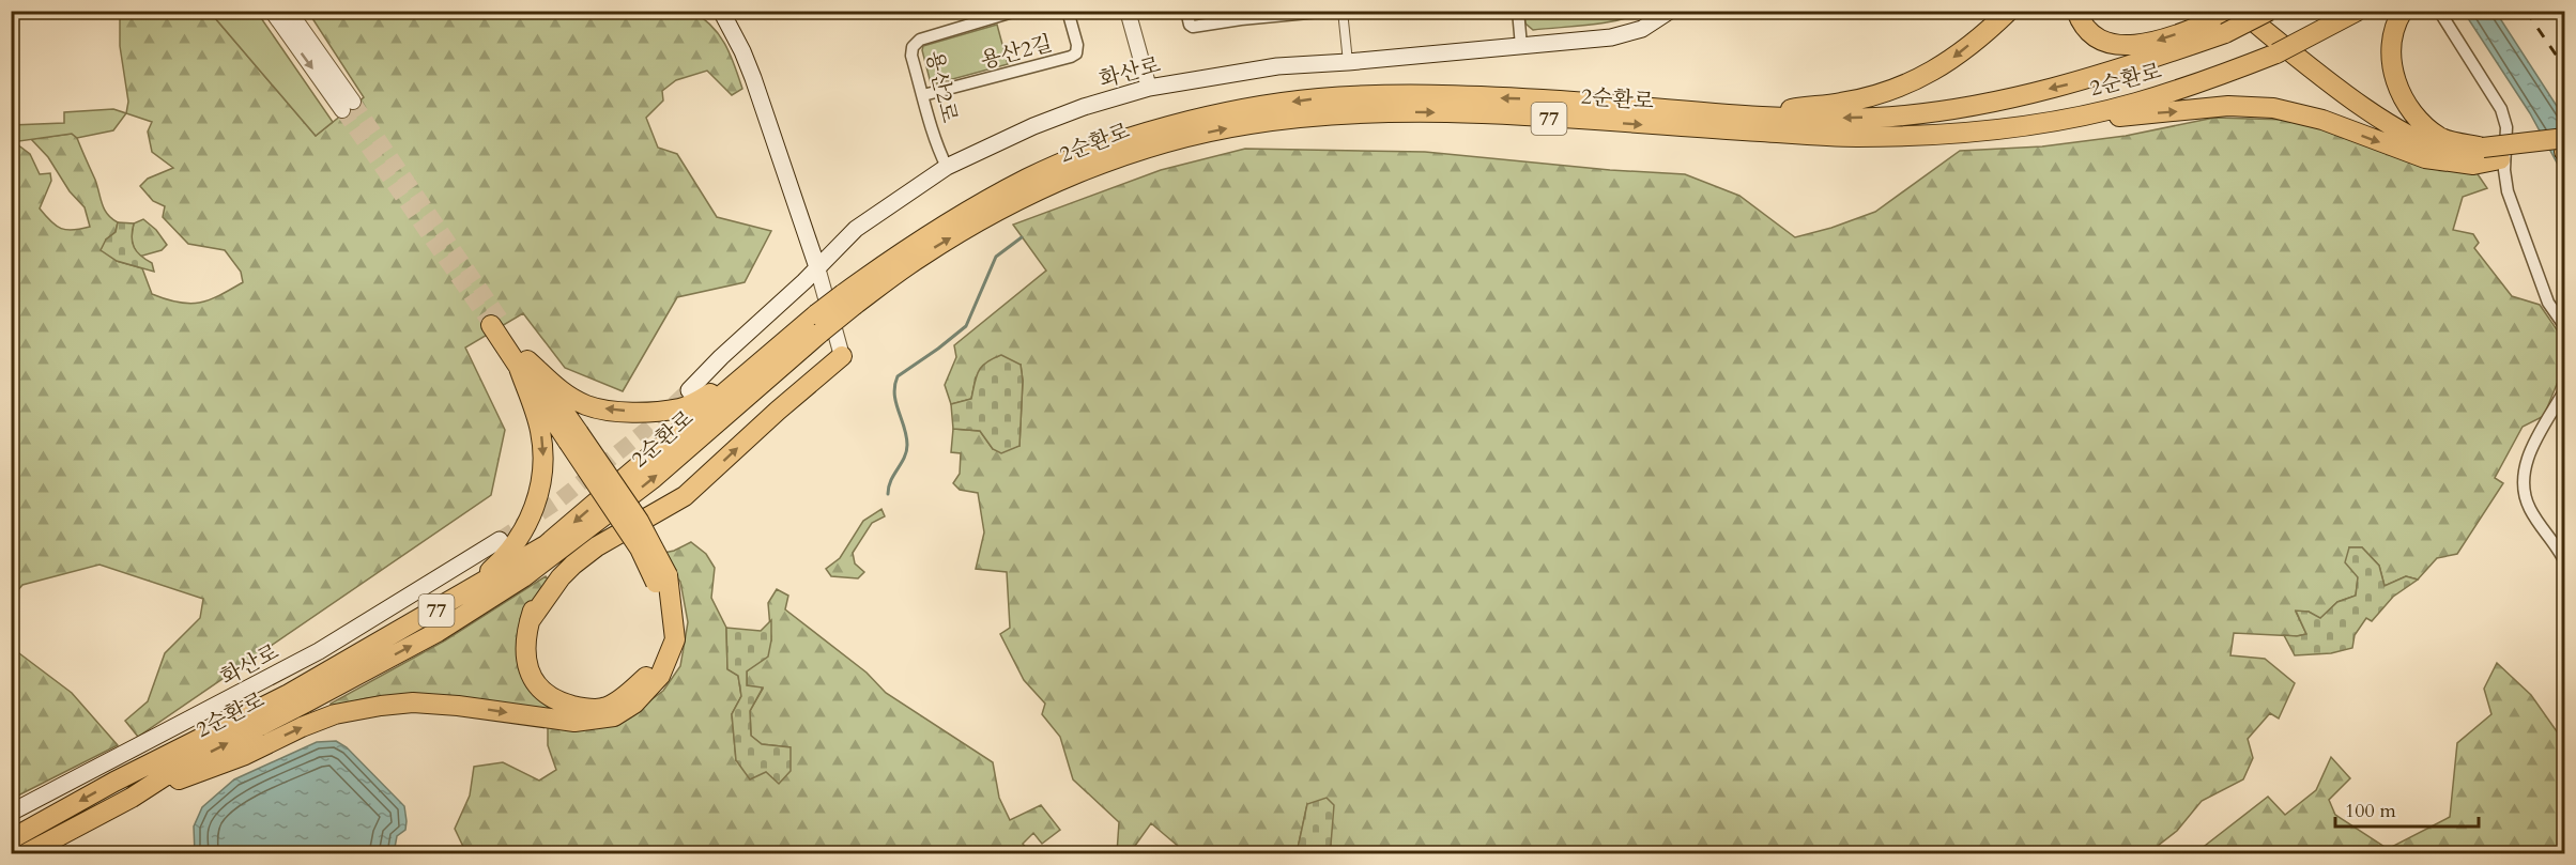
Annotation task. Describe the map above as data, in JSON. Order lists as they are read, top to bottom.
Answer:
{
  "streets": {
    "highway": ["2순환로", "77"],
    "main road": ["화산로"],
    "street": ["용산2길", "용산2로"]
  },
  "crossings": [
    ["용산2길", "용산2로"],
    ["화산로", "용산2로"]
  ],
  "scale_bar": "100 m"
}
